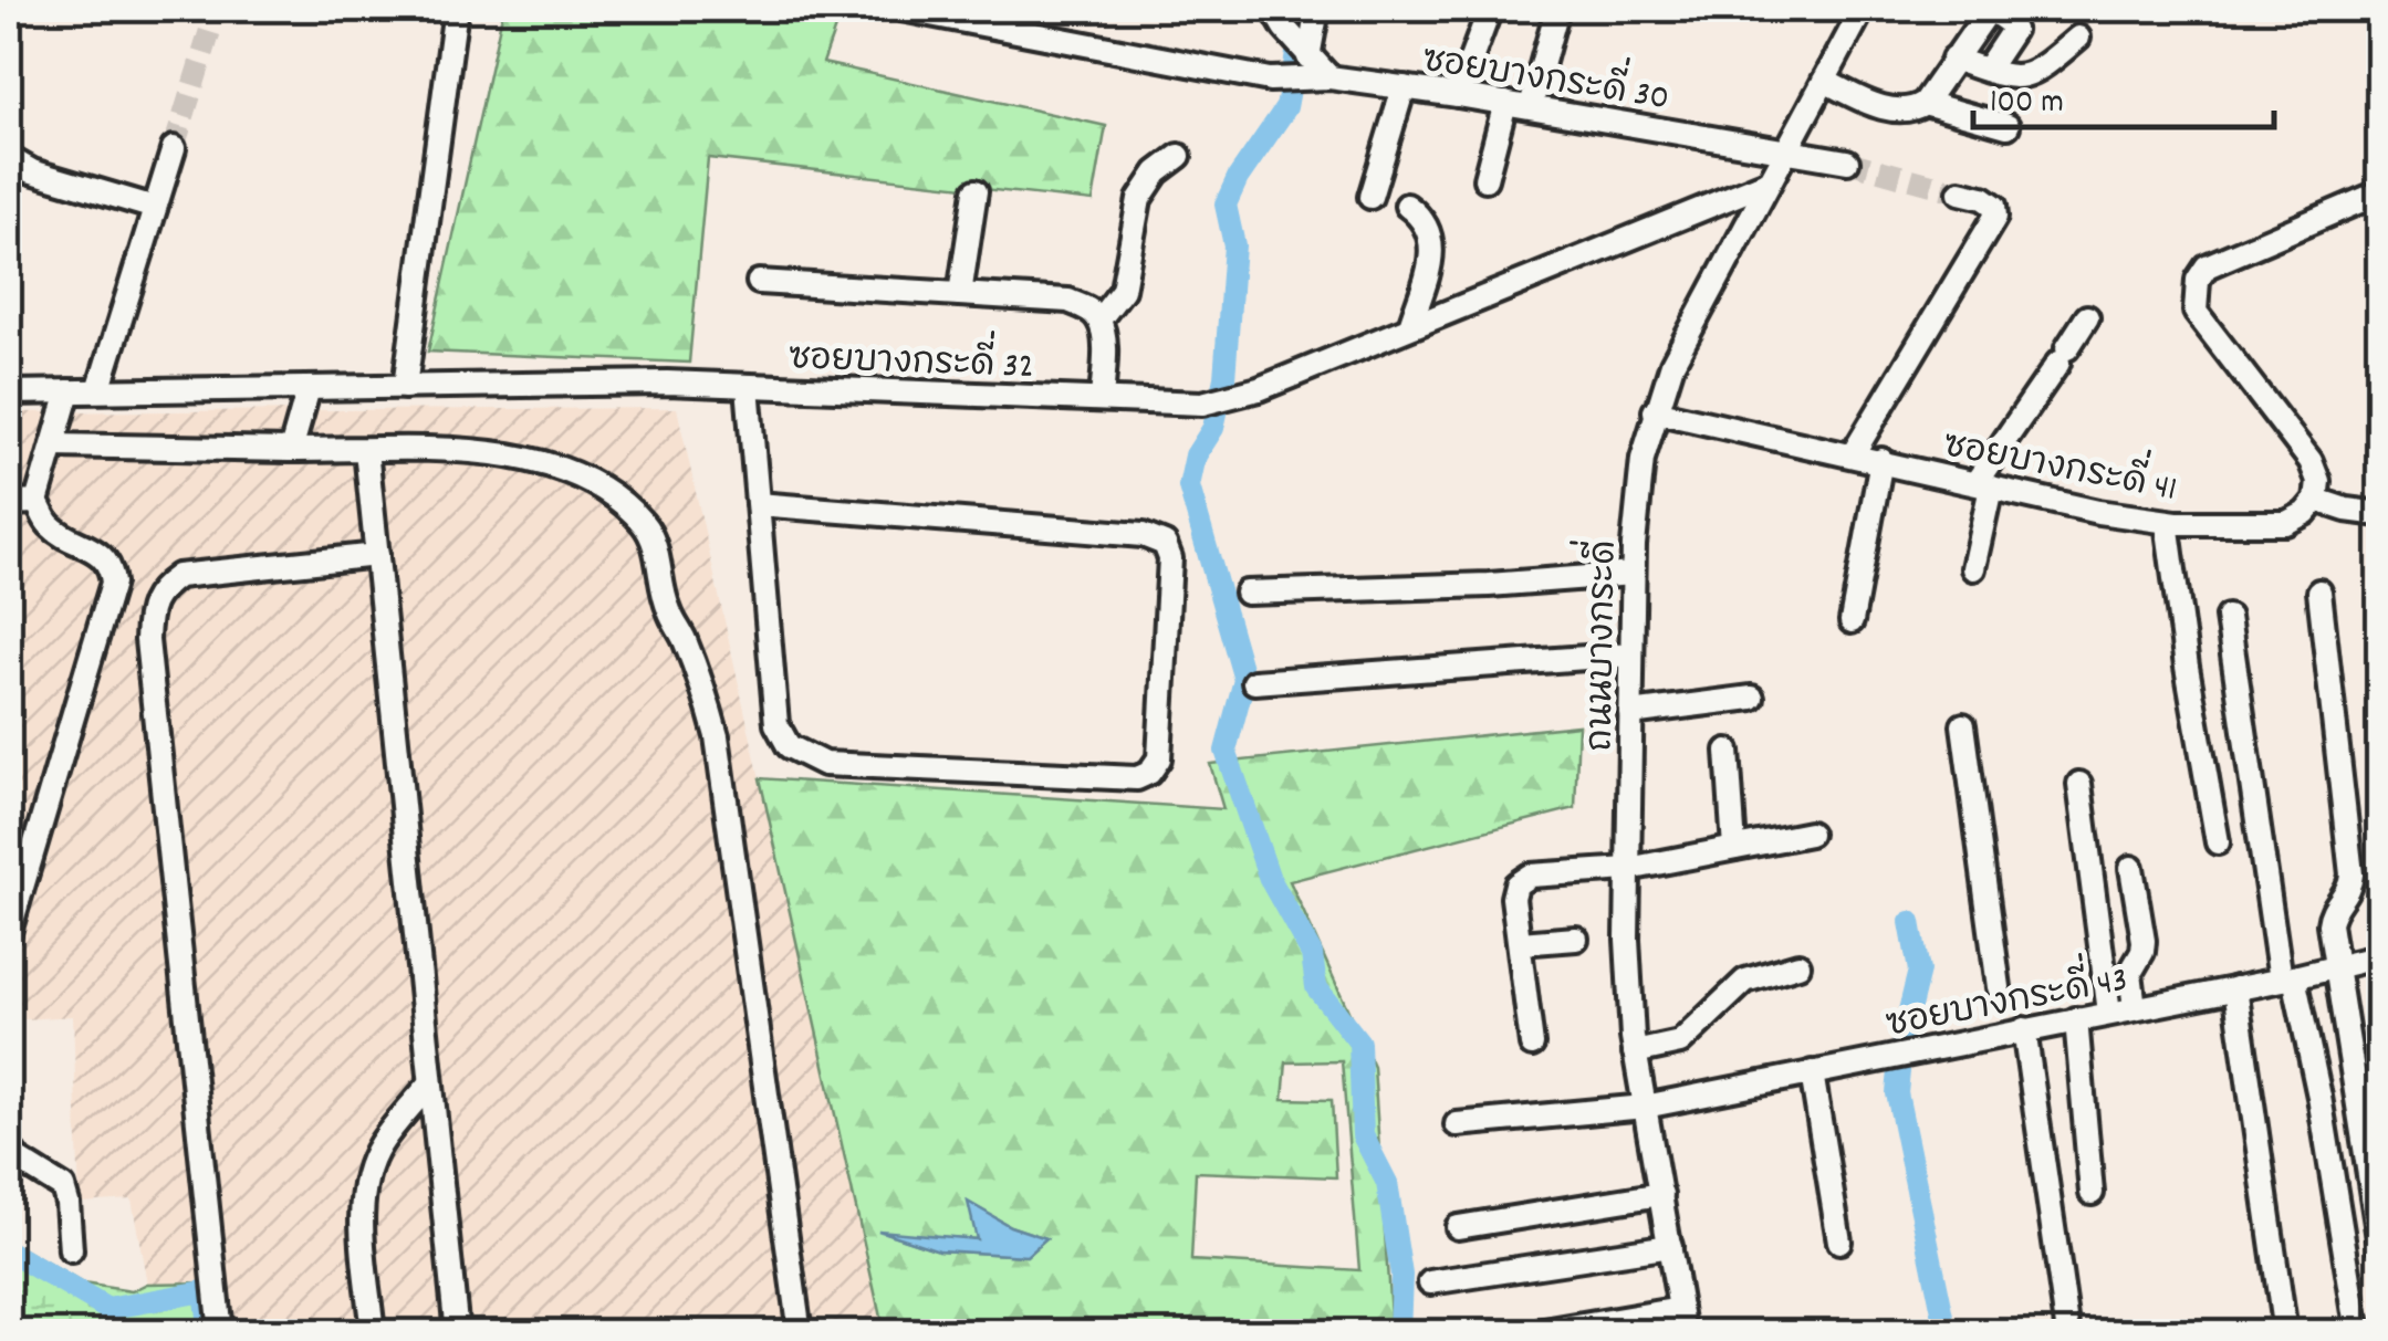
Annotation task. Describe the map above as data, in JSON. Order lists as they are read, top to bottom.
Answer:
{
  "streets": {
    "street": [
      "ซอยบางกระดี่ 30",
      "ซอยบางกระดี่ 32",
      "ซอยบางกระดี่ 41",
      "ถนนบางกระดี่",
      "ซอยบางกระดี่ 43"
    ]
  },
  "crossings": [
    ["ซอยบางกระดี่ 30", "ถนนบางกระดี่"],
    ["ซอยบางกระดี่ 32", "ถนนบางกระดี่"],
    ["ซอยบางกระดี่ 41", "ถนนบางกระดี่"],
    ["ถนนบางกระดี่", "ซอยบางกระดี่ 43"]
  ],
  "scale_bar": "100 m"
}
